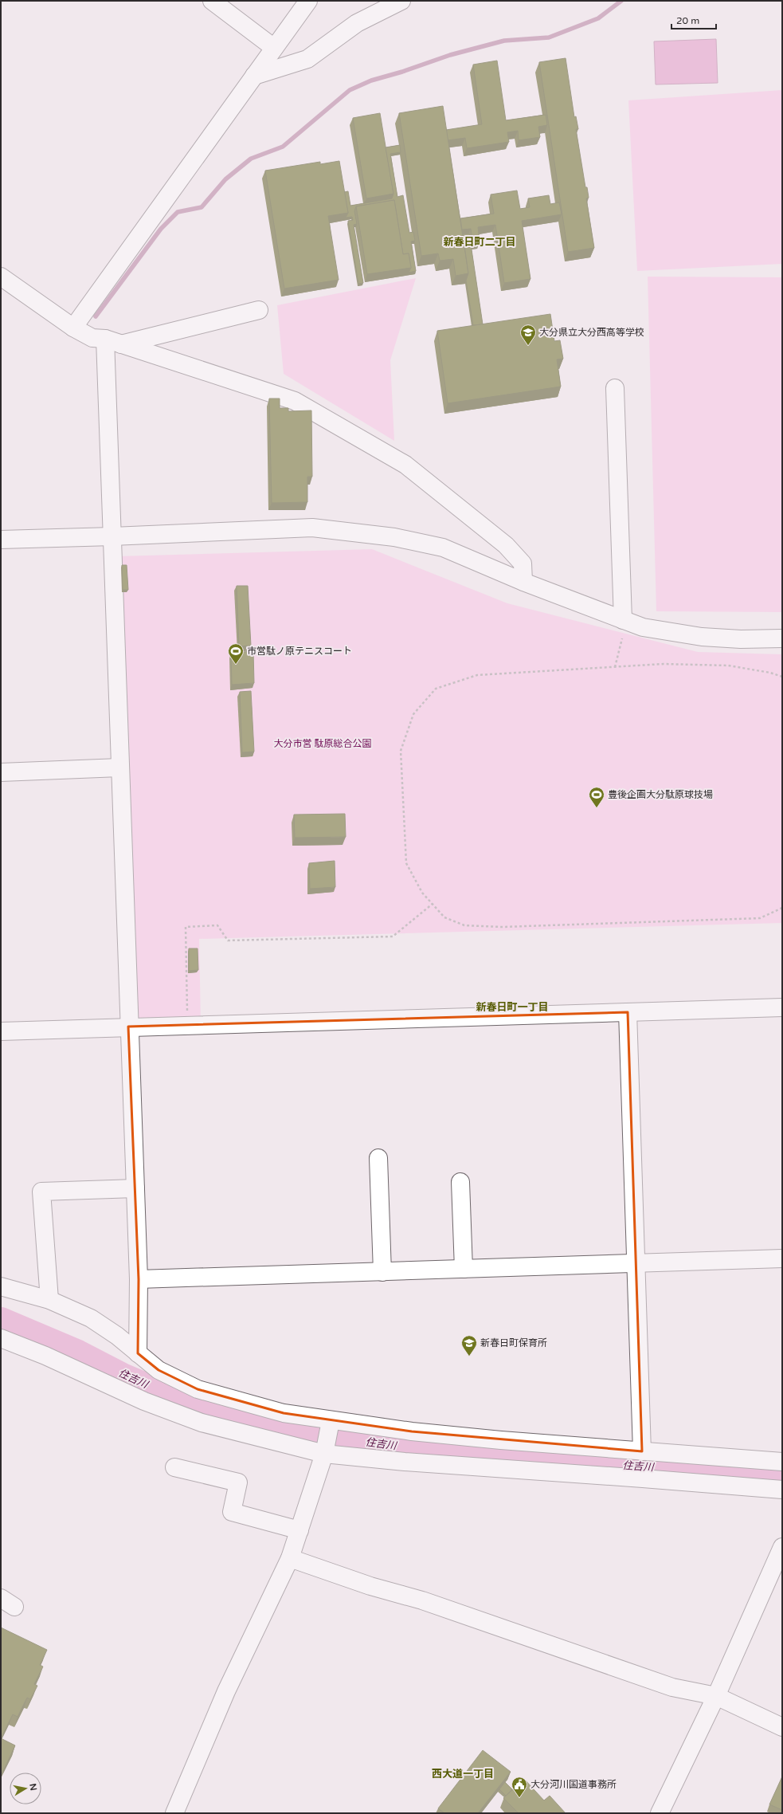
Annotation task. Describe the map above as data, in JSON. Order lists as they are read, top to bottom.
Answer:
{
  "districts": ["新春日町二丁目", "新春日町一丁目", "西大道一丁目"],
  "water": ["住吉川"],
  "parks": ["大分市営 駄原総合公園"],
  "places": {
    "school or university": ["大分県立大分西高等学校", "新春日町保育所"],
    "sports": ["市営駄ノ原テニスコート", "豊後企画大分駄原球技場"],
    "public building": ["大分河川国道事務所"]
  },
  "scale_bar": "20 m",
  "north": "right"
}
